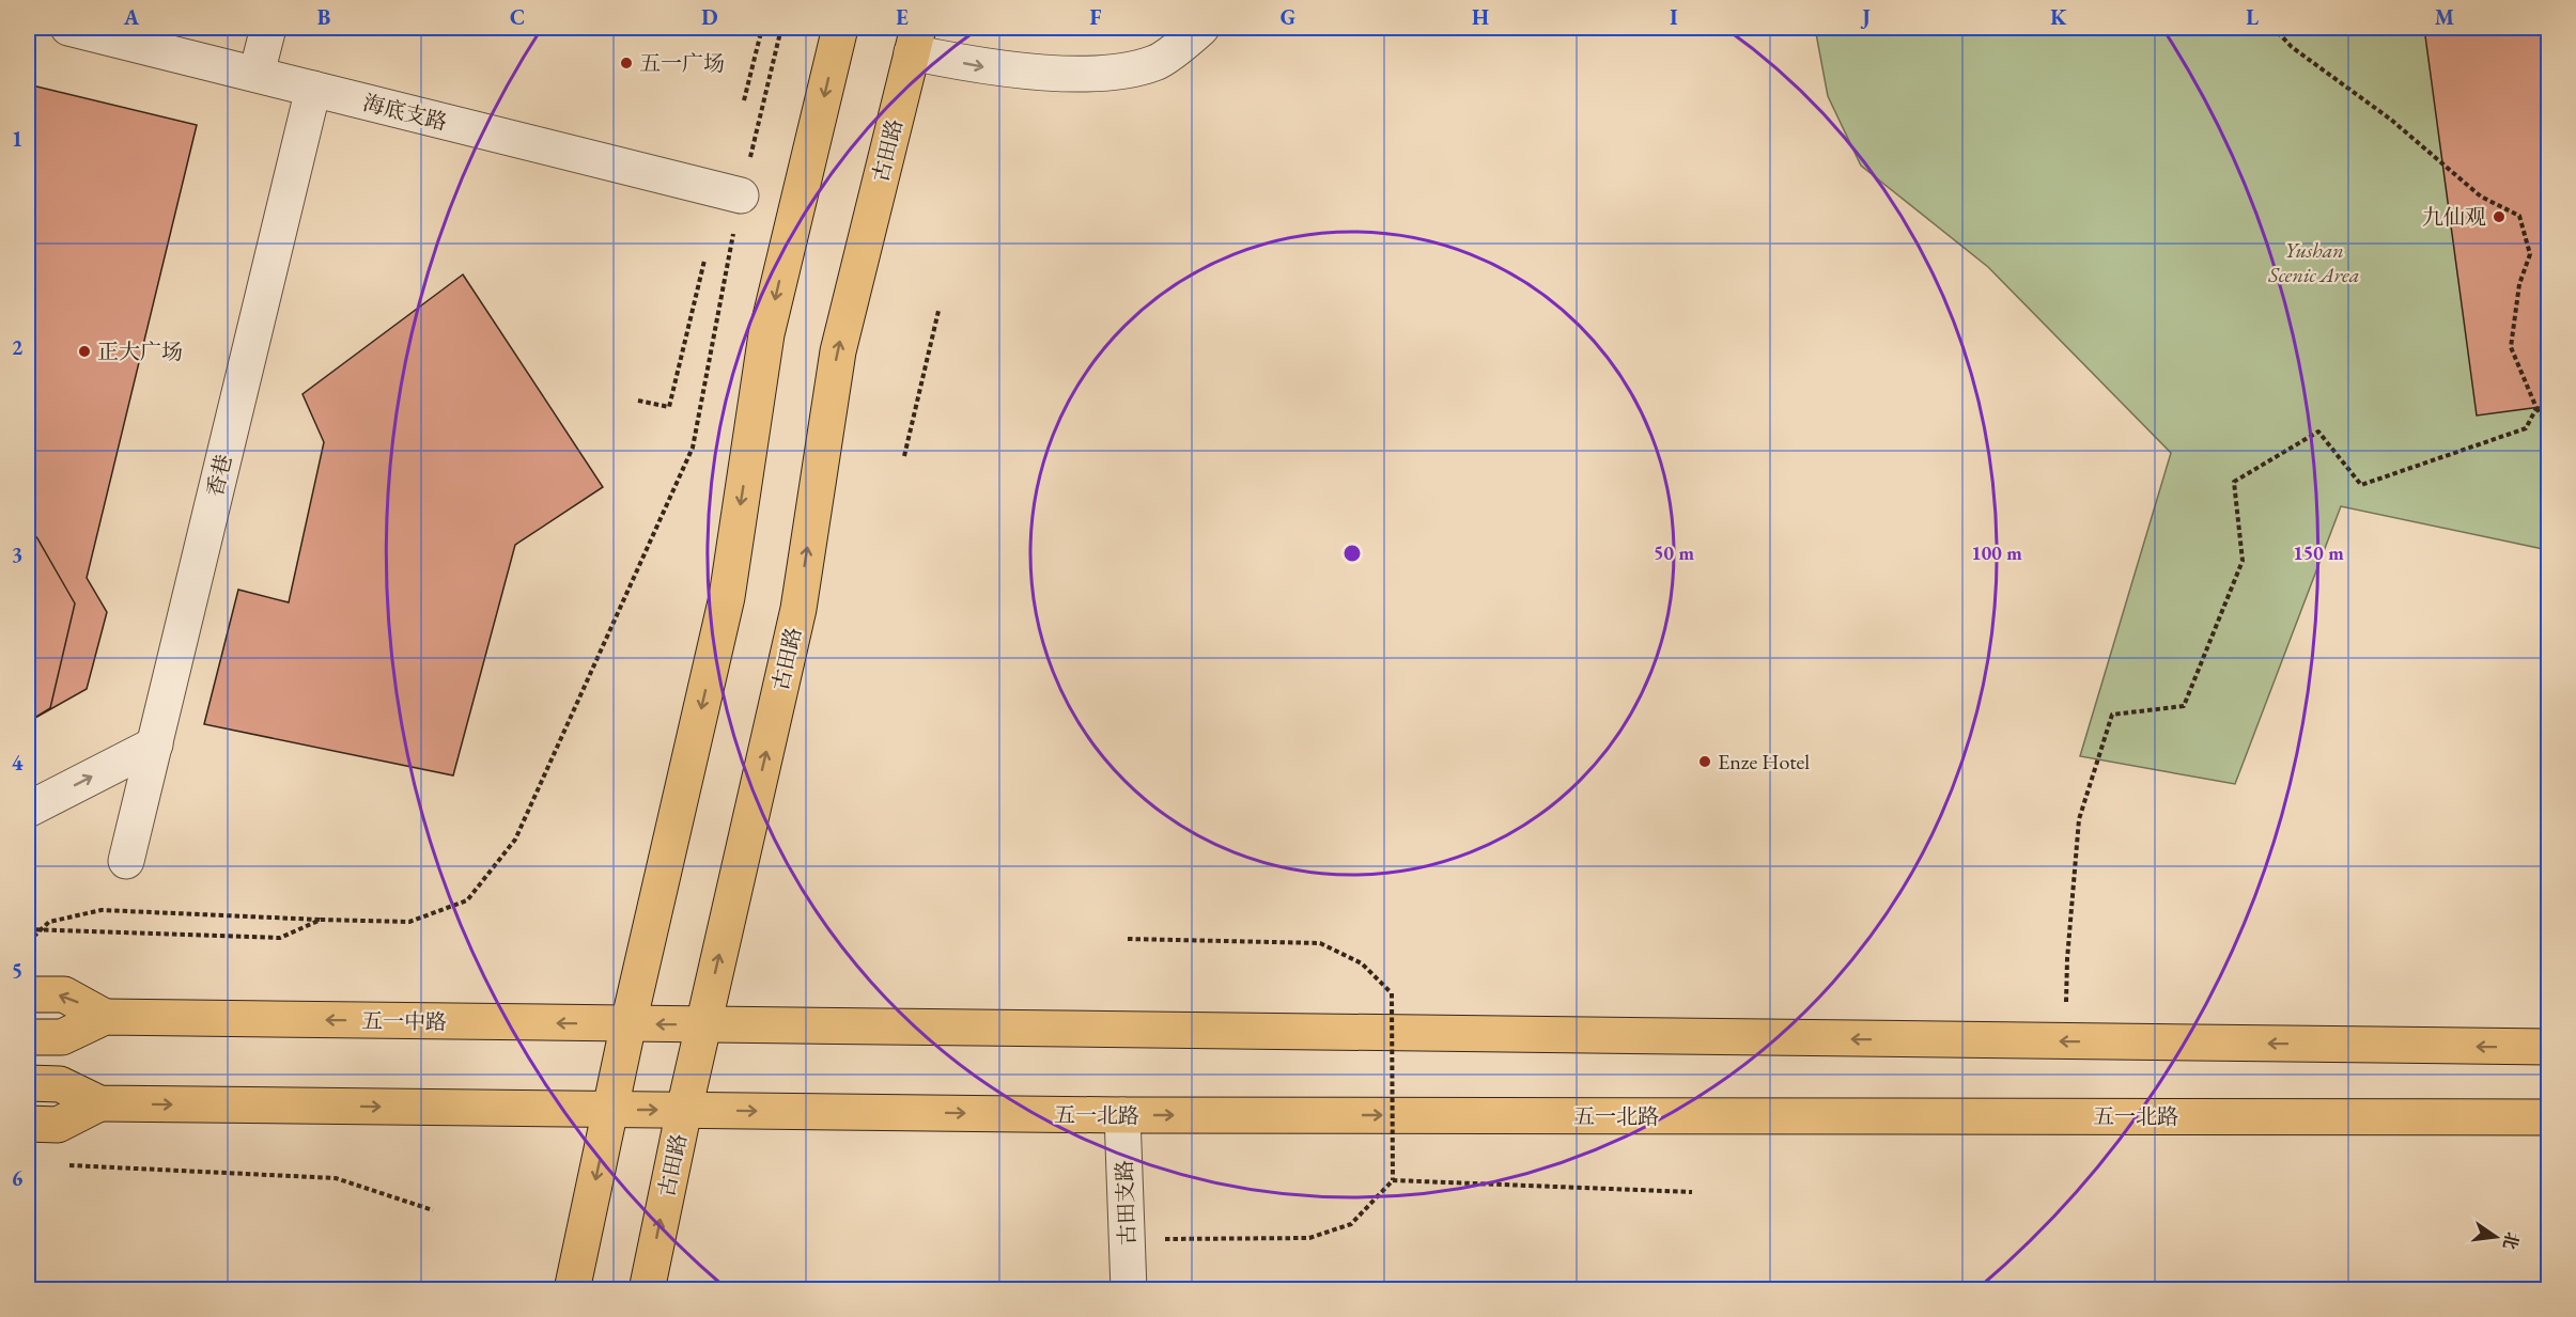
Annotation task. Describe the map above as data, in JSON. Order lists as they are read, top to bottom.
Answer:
{
  "streets": {
    "main road": ["古田路", "五一中路", "五一北路"],
    "street": ["海底支路", "香巷", "古田支路"]
  },
  "crossings": [
    ["海底支路", "香巷"],
    ["古田路", "五一中路"],
    ["古田路", "五一北路"],
    ["五一北路", "古田支路"]
  ],
  "parks": ["Yushan Scenic Area"],
  "places": [
    "五一广场",
    "九仙观",
    "正大广场",
    "Enze Hotel"
  ],
  "north": "right",
  "grid": {
    "columns": [
      "A",
      "B",
      "C",
      "D",
      "E",
      "F",
      "G",
      "H",
      "I",
      "J",
      "K",
      "L",
      "M"
    ],
    "rows": [
      "1",
      "2",
      "3",
      "4",
      "5",
      "6"
    ]
  },
  "rings": ["50 m", "100 m", "150 m"]
}
